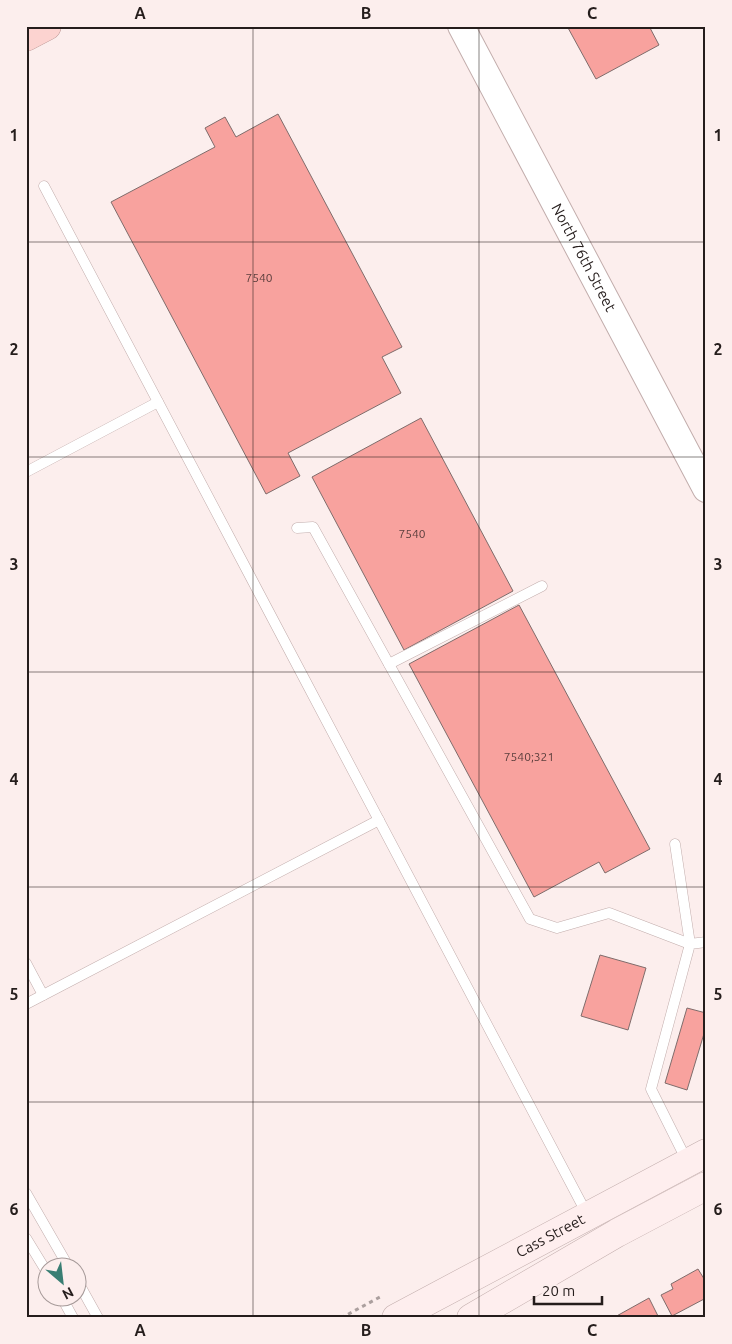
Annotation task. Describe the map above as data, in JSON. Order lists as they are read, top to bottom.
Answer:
{
  "streets": {
    "main road": ["Cass Street"],
    "street": ["North 76th Street"]
  },
  "house_numbers": ["7540", "7540", "7540;321"],
  "scale_bar": "20 m",
  "north": "bottom right",
  "grid": {
    "columns": ["A", "B", "C"],
    "rows": [
      "1",
      "2",
      "3",
      "4",
      "5",
      "6"
    ]
  }
}
